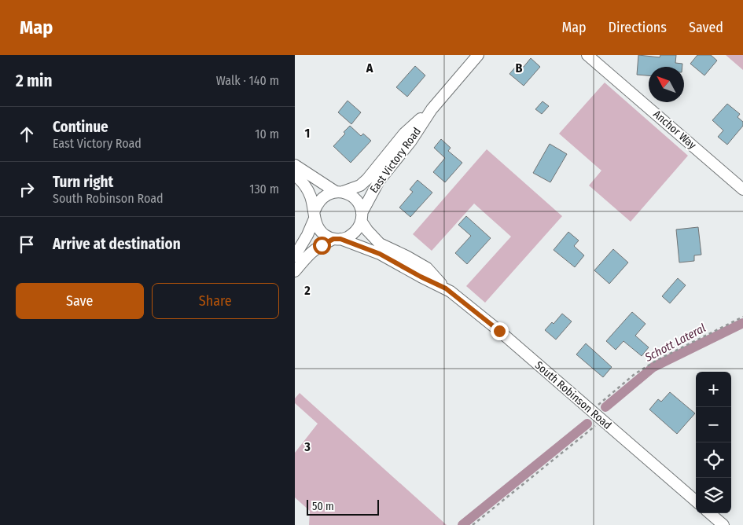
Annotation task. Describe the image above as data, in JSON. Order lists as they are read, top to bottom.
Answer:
{
  "streets": {
    "street": ["Anchor Way", "East Victory Road", "South Robinson Road"]
  },
  "crossings": [
    ["East Victory Road", "South Robinson Road"]
  ],
  "water": ["Schott Lateral"],
  "scale_bar": "50 m",
  "north": "top left",
  "page": {
    "header": "Map",
    "nav": ["Map", "Directions", "Saved"],
    "heading": ["2 min", "Walk · 140 m"],
    "list": [
      ["Continue", "East Victory Road", "10 m"],
      ["Turn right", "South Robinson Road", "130 m"],
      "Arrive at destination"
    ],
    "buttons": ["Save", "Share"],
    "map_buttons": ["+", "−"],
    "scale": "50 m"
  },
  "grid": {
    "columns": ["A", "B"],
    "rows": ["1", "2", "3"]
  }
}
